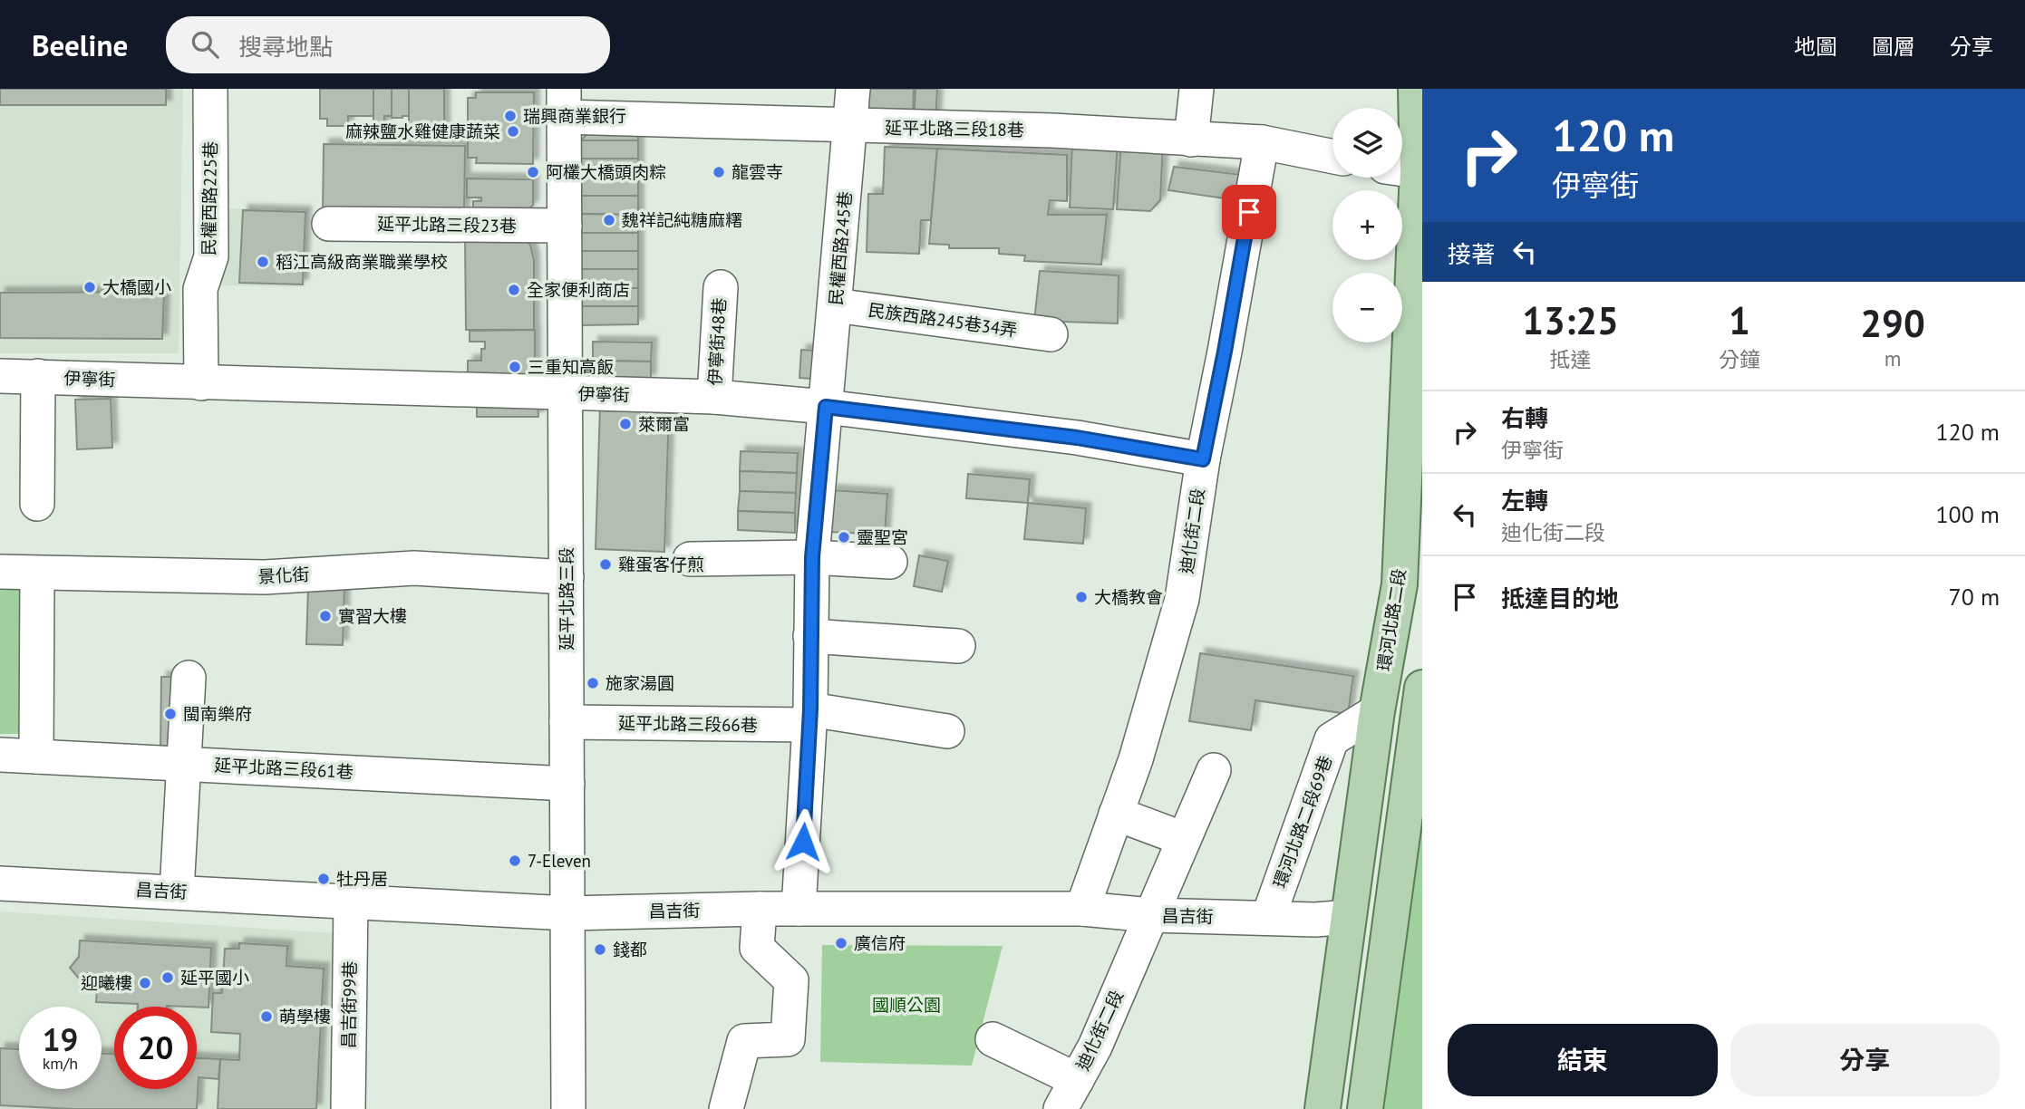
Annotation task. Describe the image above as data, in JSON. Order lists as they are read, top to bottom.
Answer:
{
  "streets": {
    "main road": ["環河北路二段"],
    "street": [
      "延平北路三段18巷",
      "民權西路225巷",
      "延平北路三段23巷",
      "民權西路245巷",
      "民族西路245巷34弄",
      "伊寧街48巷",
      "伊寧街",
      "迪化街二段",
      "景化街",
      "延平北路三段",
      "延平北路三段66巷",
      "延平北路三段61巷",
      "環河北路二段69巷",
      "昌吉街",
      "昌吉街99巷"
    ]
  },
  "crossings": [
    ["延平北路三段18巷", "民權西路245巷"],
    ["延平北路三段18巷", "迪化街二段"],
    ["延平北路三段18巷", "延平北路三段"],
    ["民權西路225巷", "伊寧街"],
    ["延平北路三段23巷", "延平北路三段"],
    ["民權西路245巷", "民族西路245巷34弄"],
    ["民權西路245巷", "伊寧街"],
    ["民權西路245巷", "延平北路三段66巷"],
    ["民權西路245巷", "昌吉街"],
    ["伊寧街48巷", "伊寧街"],
    ["伊寧街", "迪化街二段"],
    ["伊寧街", "延平北路三段"],
    ["迪化街二段", "昌吉街"],
    ["景化街", "延平北路三段"],
    ["延平北路三段", "延平北路三段66巷"],
    ["延平北路三段", "延平北路三段61巷"],
    ["延平北路三段", "昌吉街"],
    ["環河北路二段", "環河北路二段69巷"],
    ["環河北路二段", "昌吉街"],
    ["環河北路二段69巷", "昌吉街"],
    ["昌吉街", "昌吉街99巷"]
  ],
  "parks": ["國順公園"],
  "places": [
    "瑞興商業銀行",
    "麻辣鹽水雞健康蔬菜",
    "阿欉大橋頭肉粽",
    "龍雲寺",
    "魏祥記純糖麻糬",
    "稻江高級商業職業學校",
    "大橋國小",
    "全家便利商店",
    "三重知高飯",
    "萊爾富",
    "靈聖宮",
    "雞蛋客仔煎",
    "大橋教會",
    "實習大樓",
    "施家湯圓",
    "閩南樂府",
    "7-Eleven",
    "牡丹居",
    "廣信府",
    "錢都",
    "延平國小",
    "迎曦樓",
    "萌學樓"
  ],
  "page": {
    "header": "Beeline",
    "search": "搜尋地點",
    "nav": ["地圖", "圖層", "分享"],
    "turn": ["120 m", "伊寧街"],
    "map_buttons": ["+", "−"],
    "then": "接著",
    "eta": [
      "13:25",
      "抵達",
      "1",
      "分鐘",
      "290",
      "m"
    ],
    "list": [
      {
        "name": "右轉",
        "note": "伊寧街",
        "value": "120 m"
      },
      {
        "name": "左轉",
        "note": "迪化街二段",
        "value": "100 m"
      },
      {
        "name": "抵達目的地",
        "value": "70 m"
      }
    ],
    "speed": "19 km/h",
    "limit": "20",
    "buttons": ["結束", "分享"]
  }
}
